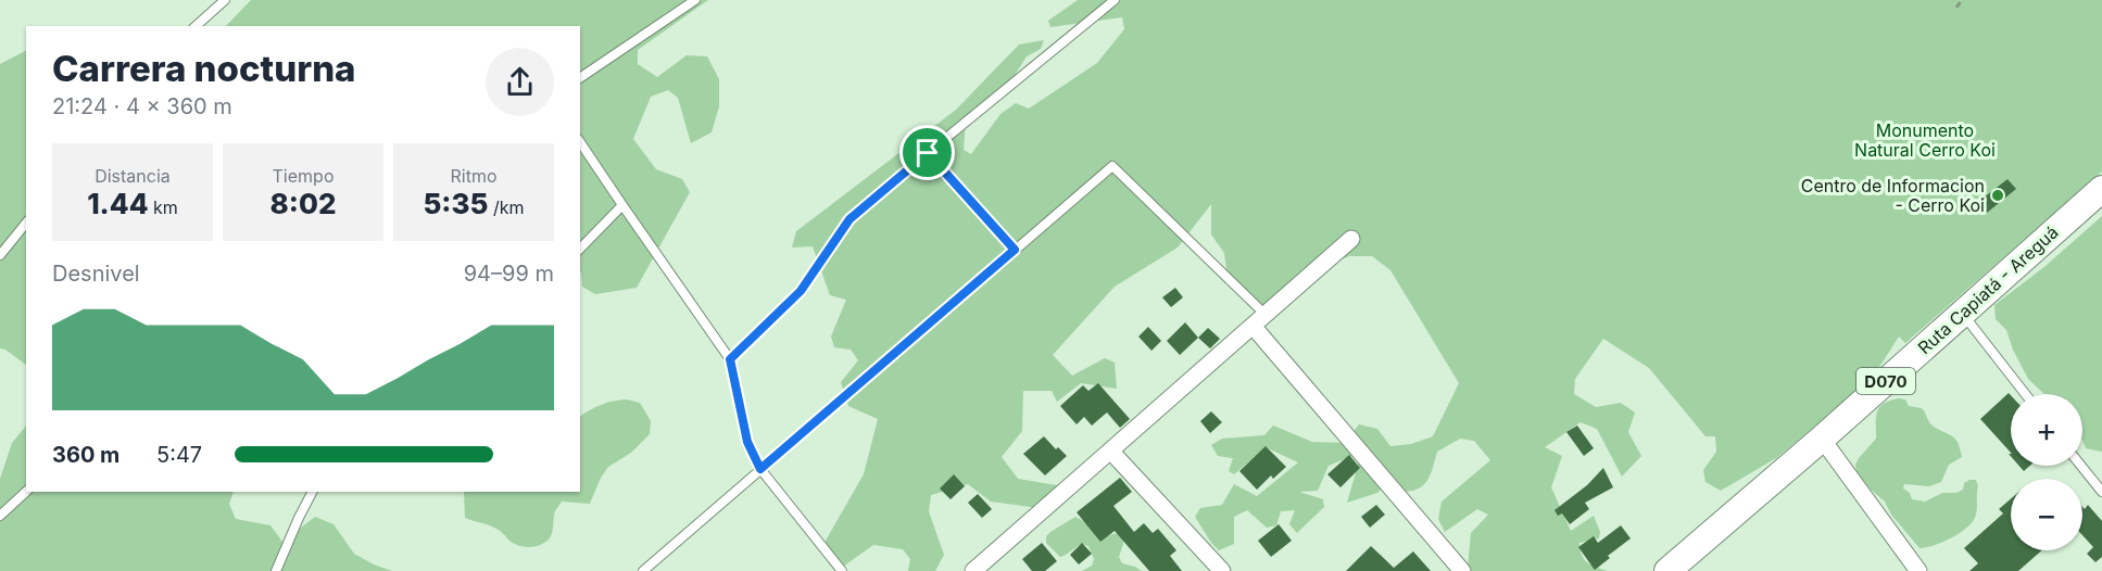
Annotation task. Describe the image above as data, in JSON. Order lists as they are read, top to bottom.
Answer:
{
  "streets": {
    "main road": ["Ruta Capiatá - Areguá", "D070"]
  },
  "parks": ["Monumento Natural Cerro Koi"],
  "places": ["Centro de Informacion - Cerro Koi"],
  "page": {
    "heading": ["Carrera nocturna", "21:24 · 4 × 360 m"],
    "stats": [
      ["Distancia", "1.44 km"],
      ["Tiempo", "8:02"],
      ["Ritmo", "5:35 /km"]
    ],
    "chart": ["Desnivel", "94–99 m"],
    "map_buttons": ["+", "−"],
    "list": [
      {
        "name": "360 m",
        "note": "5:47"
      }
    ]
  }
}
